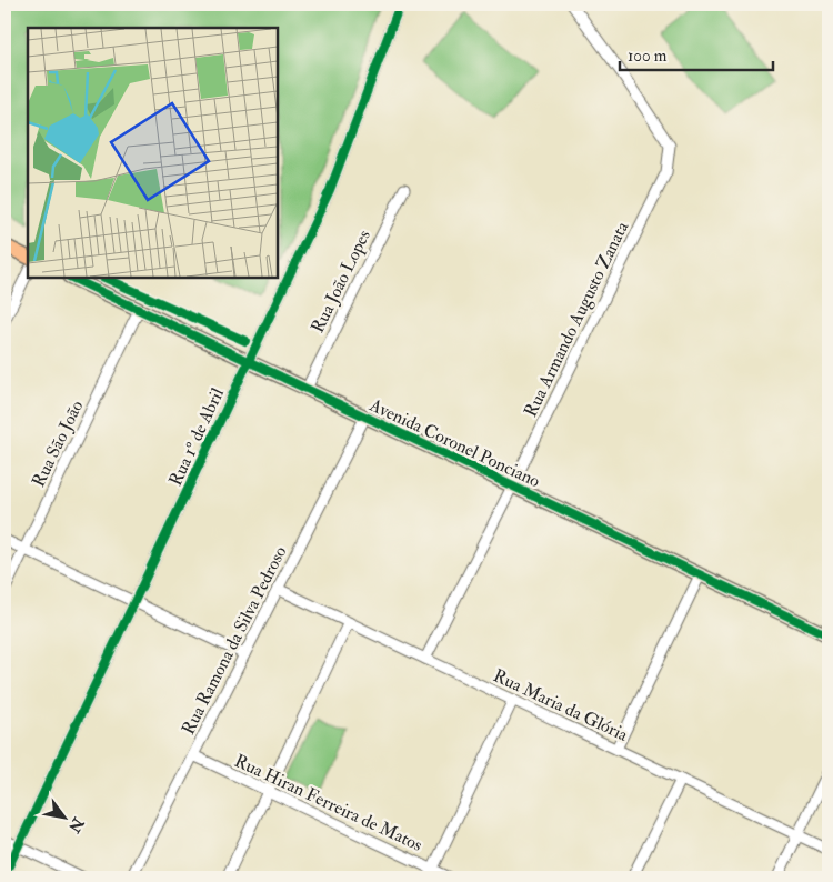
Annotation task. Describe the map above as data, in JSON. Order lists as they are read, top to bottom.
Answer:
{
  "streets": {
    "main road": ["Avenida Coronel Ponciano"],
    "street": [
      "Rua João Lopes",
      "Rua Armando Augusto Zanata",
      "Rua 1º de Abril",
      "Rua São João",
      "Rua Ramona da Silva Pedroso",
      "Rua Maria da Glória",
      "Rua Hiran Ferreira de Matos"
    ]
  },
  "crossings": [
    ["Rua João Lopes", "Avenida Coronel Ponciano"],
    ["Rua Armando Augusto Zanata", "Avenida Coronel Ponciano"],
    ["Rua Armando Augusto Zanata", "Rua Maria da Glória"],
    ["Rua 1º de Abril", "Avenida Coronel Ponciano"],
    ["Avenida Coronel Ponciano", "Rua São João"],
    ["Avenida Coronel Ponciano", "Rua Ramona da Silva Pedroso"],
    ["Rua Ramona da Silva Pedroso", "Rua Maria da Glória"],
    ["Rua Ramona da Silva Pedroso", "Rua Hiran Ferreira de Matos"]
  ],
  "scale_bar": "100 m",
  "north": "bottom right"
}
